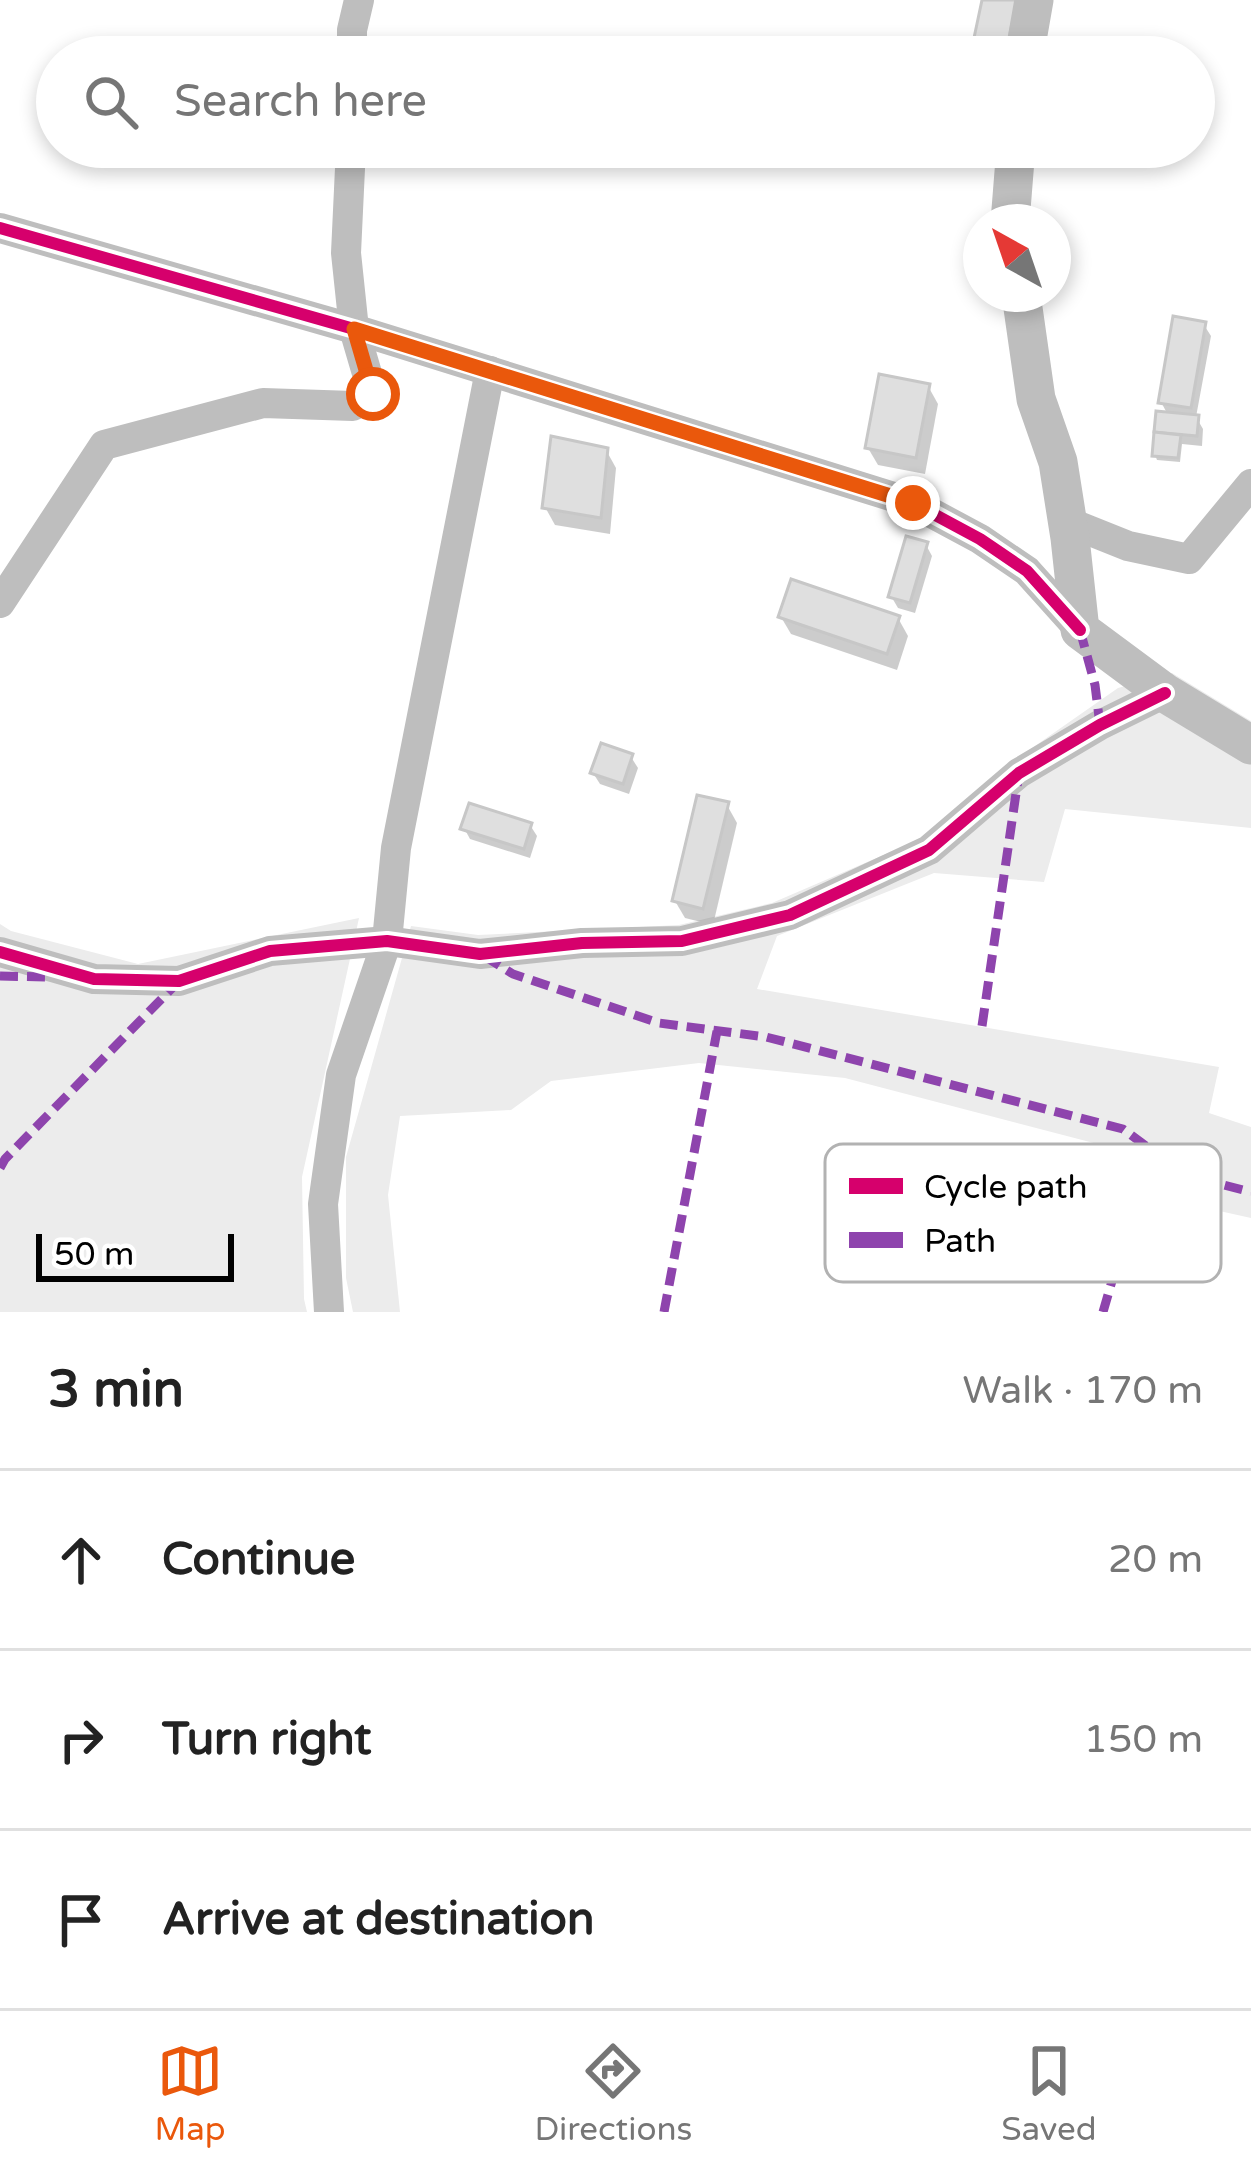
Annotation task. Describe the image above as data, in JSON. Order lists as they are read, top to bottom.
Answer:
{
  "legend": ["Cycle path", "Path"],
  "scale_bar": "50 m",
  "north": "top left",
  "page": {
    "search": "Search here",
    "scale": "50 m",
    "heading": ["3 min", "Walk · 170 m"],
    "list": [
      ["Continue", "20 m"],
      ["Turn right", "150 m"],
      "Arrive at destination"
    ],
    "nav": ["Map", "Directions", "Saved"]
  }
}
